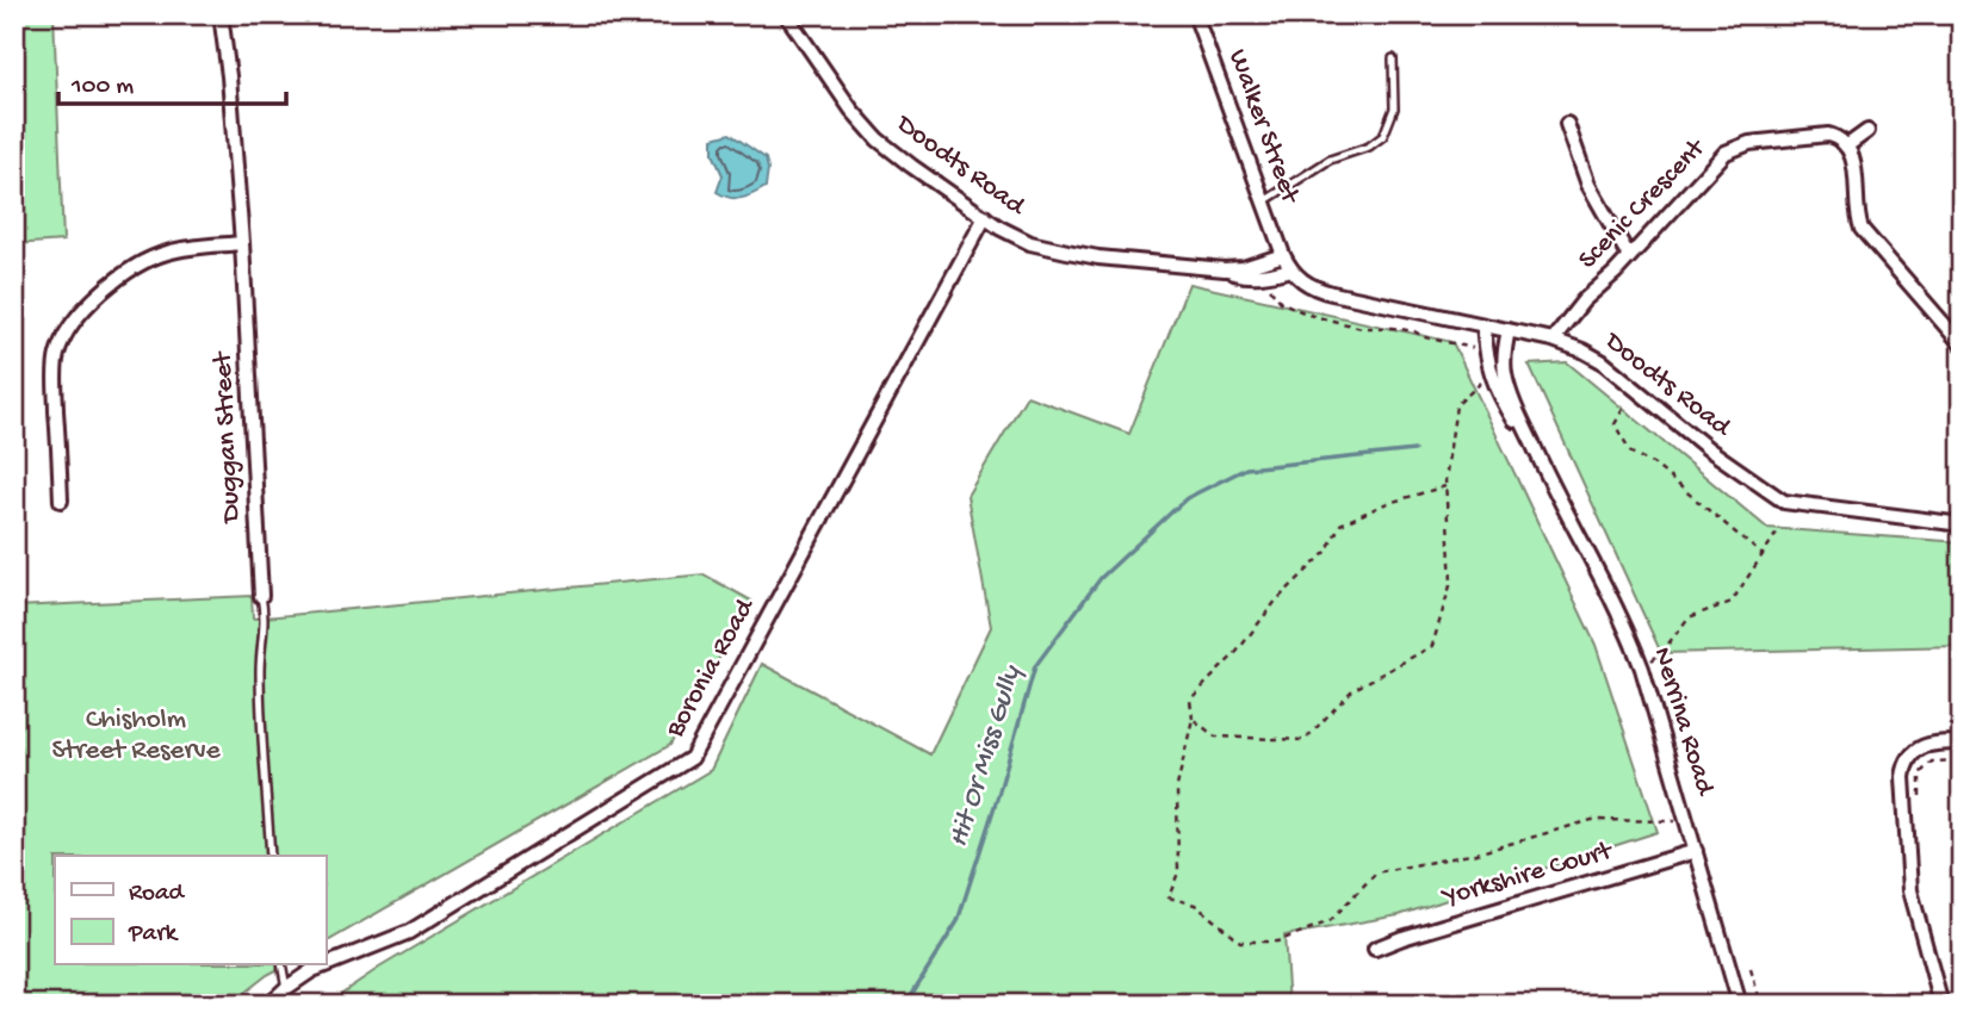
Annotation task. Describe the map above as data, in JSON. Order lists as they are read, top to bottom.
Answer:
{
  "streets": {
    "street": [
      "Walker Street",
      "Doodts Road",
      "Scenic Crescent",
      "Duggan Street",
      "Boronia Road",
      "Nerrina Road",
      "Yorkshire Court"
    ]
  },
  "crossings": [
    ["Walker Street", "Doodts Road"],
    ["Doodts Road", "Scenic Crescent"],
    ["Doodts Road", "Boronia Road"],
    ["Doodts Road", "Nerrina Road"],
    ["Nerrina Road", "Yorkshire Court"]
  ],
  "water": ["Hit Or Miss Gully"],
  "parks": ["Chisholm Street Reserve"],
  "legend": ["Road", "Park"],
  "scale_bar": "100 m"
}
